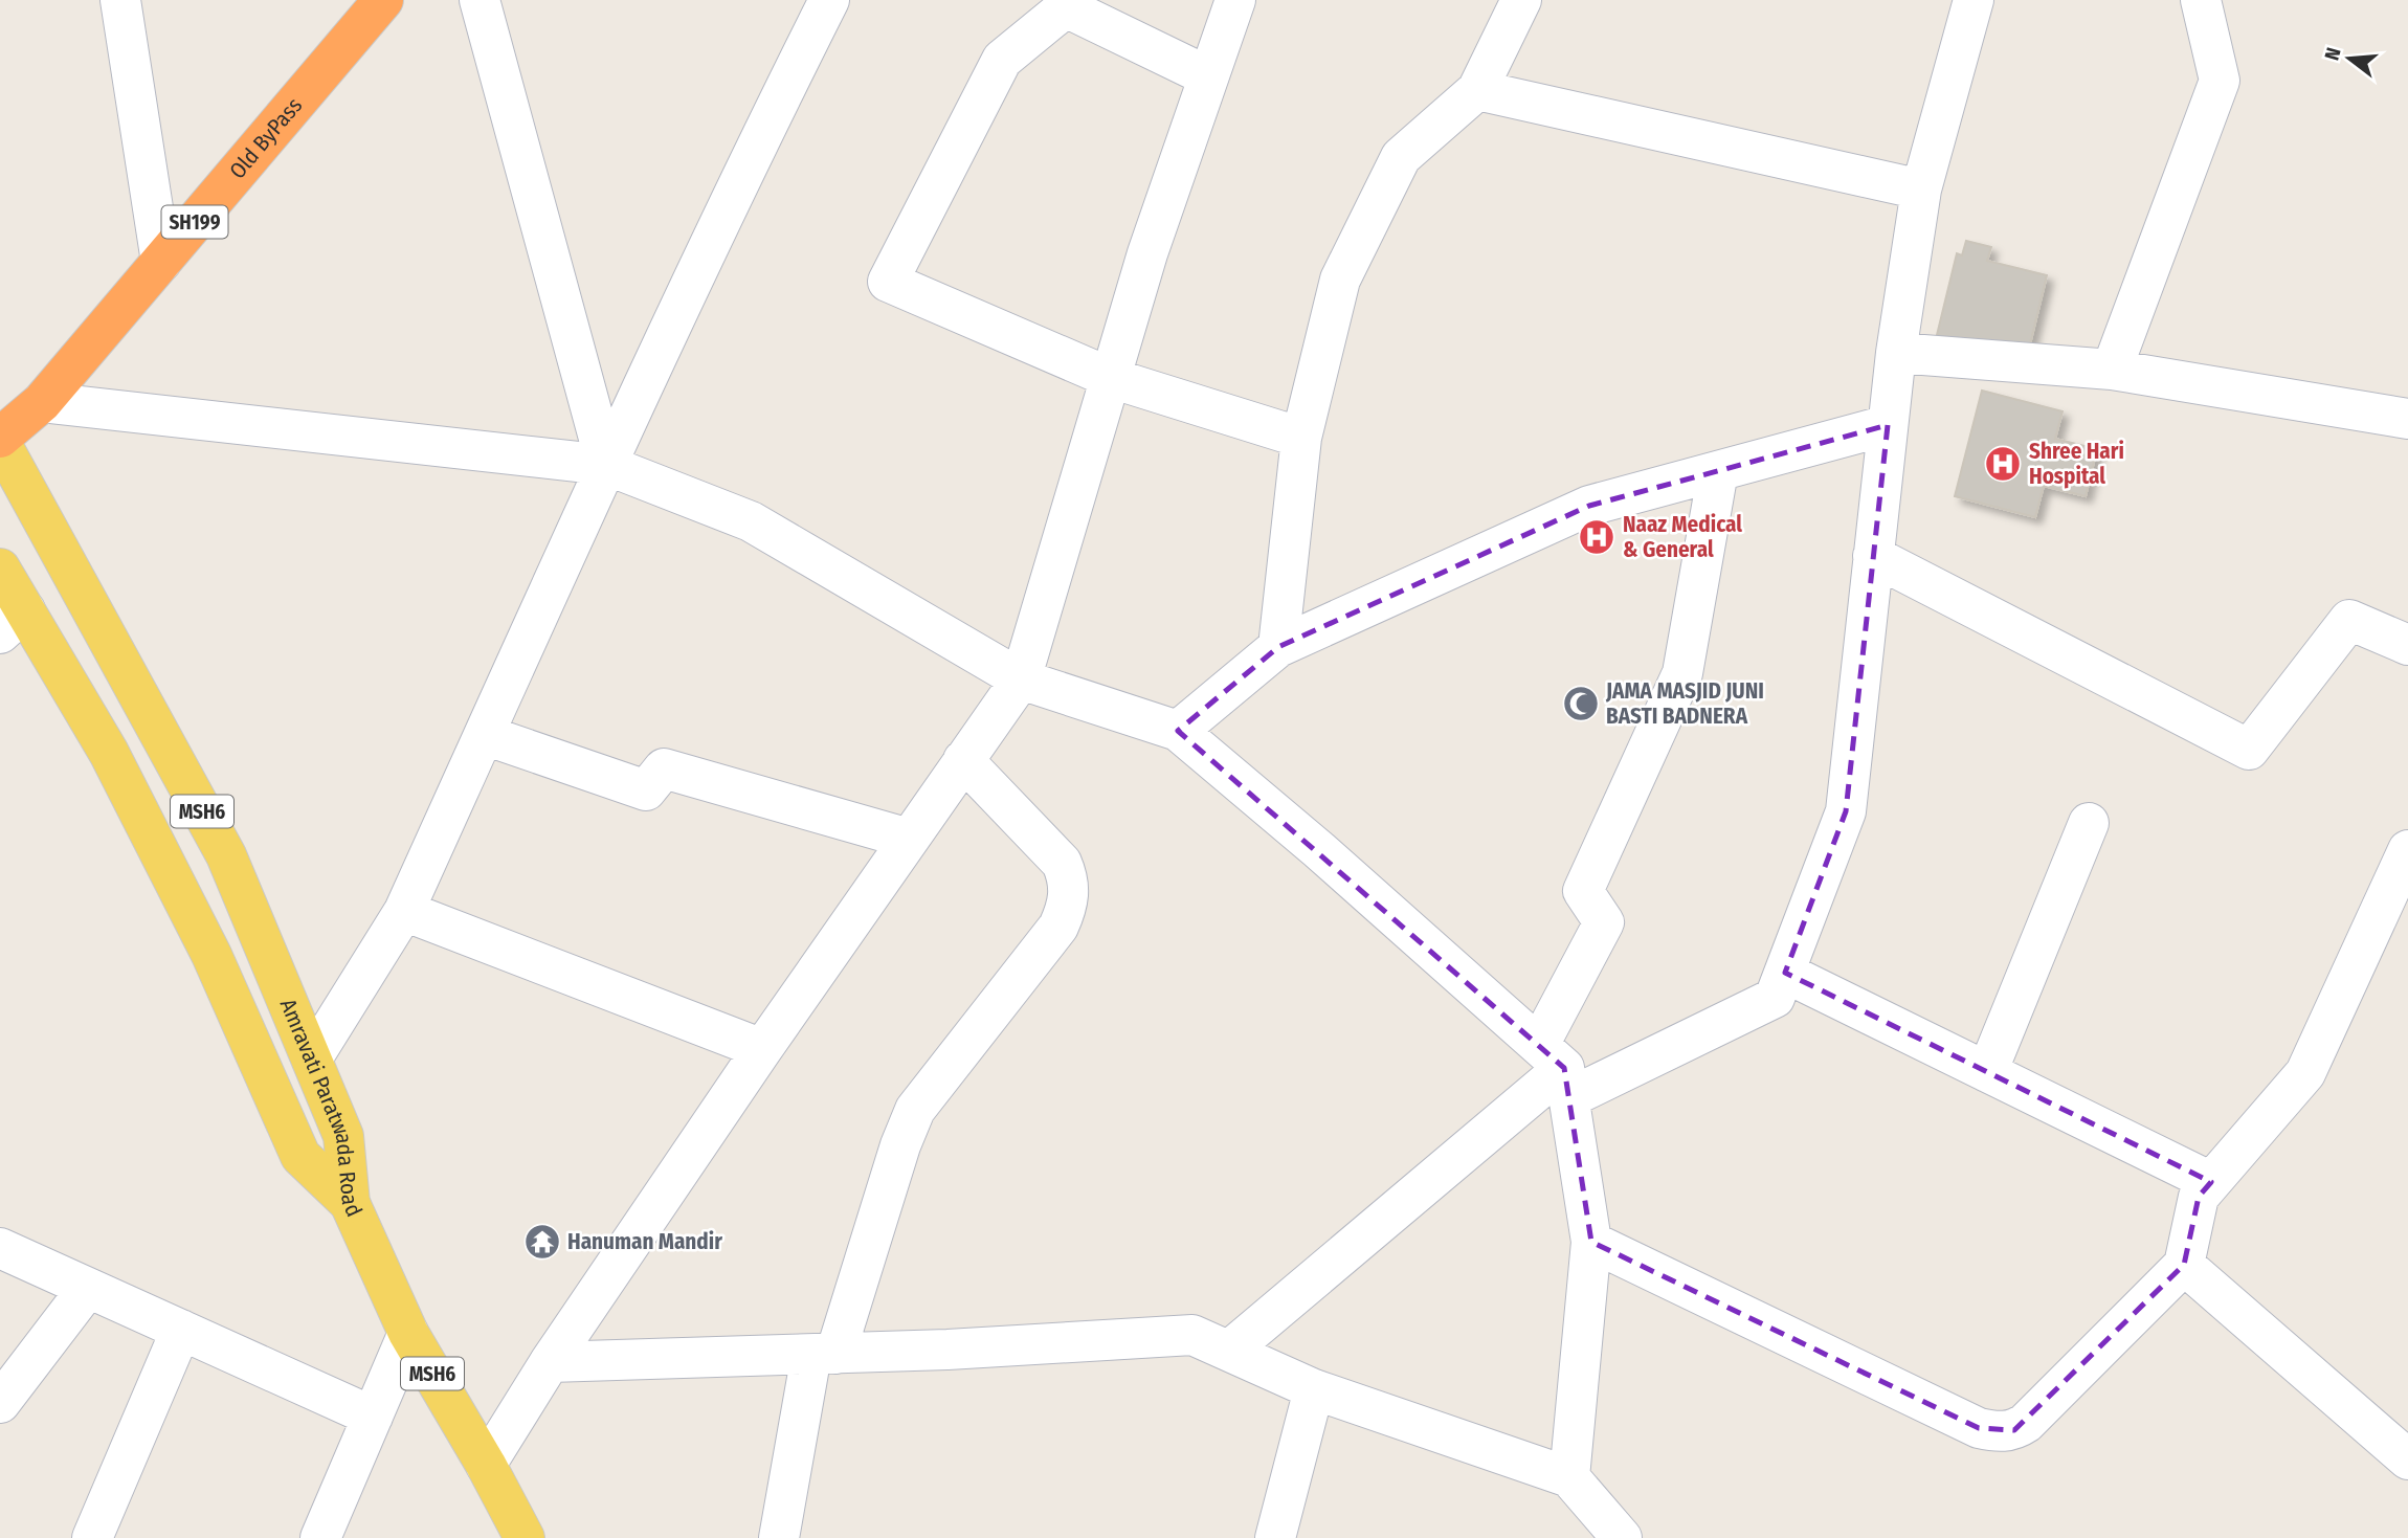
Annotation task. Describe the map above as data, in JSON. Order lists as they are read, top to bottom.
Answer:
{
  "streets": {
    "highway": ["Old ByPass", "SH199"],
    "main road": ["MSH6", "Amravati Paratwada Road"]
  },
  "crossings": [
    ["Old ByPass", "Amravati Paratwada Road"],
    ["MSH6", "Amravati Paratwada Road"]
  ],
  "places": {
    "hospital": ["Shree Hari Hospital", "Naaz Medical & General"],
    "mosque": ["JAMA MASJID JUNI BASTI BADNERA"],
    "temple": ["Hanuman Mandir"]
  },
  "north": "left"
}
